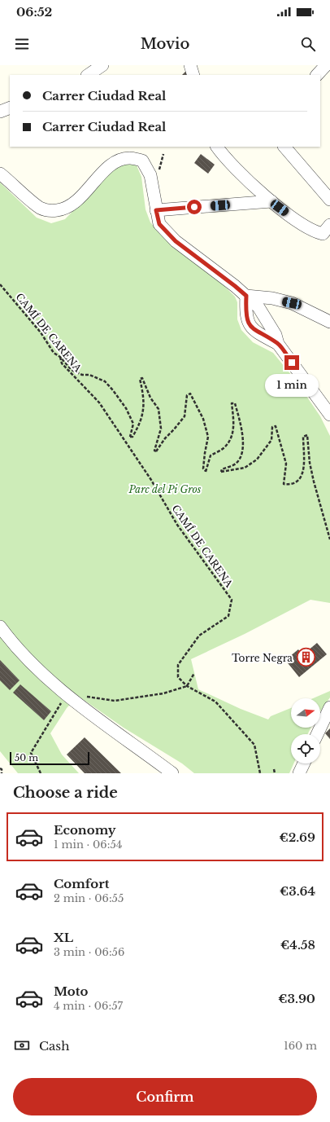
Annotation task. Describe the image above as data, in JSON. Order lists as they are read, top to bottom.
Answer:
{
  "streets": {
    "path": ["CAMÍ DE CARENA"]
  },
  "parks": ["Parc del Pi Gros"],
  "places": {
    "building": ["Torre Negra"]
  },
  "scale_bar": "50 m",
  "north": "right",
  "page": {
    "status": "06:52",
    "header": "Movio",
    "banner": ["Carrer Ciudad Real", "Carrer Ciudad Real"],
    "bubble": "1 min",
    "scale": "50 m",
    "heading": "Choose a ride",
    "list": [
      {
        "name": "Economy",
        "note": "1 min · 06:54",
        "value": "€2.69"
      },
      {
        "name": "Comfort",
        "note": "2 min · 06:55",
        "value": "€3.64"
      },
      {
        "name": "XL",
        "note": "3 min · 06:56",
        "value": "€4.58"
      },
      {
        "name": "Moto",
        "note": "4 min · 06:57",
        "value": "€3.90"
      }
    ],
    "pay": ["Cash", "160 m"],
    "buttons": "Confirm"
  }
}
